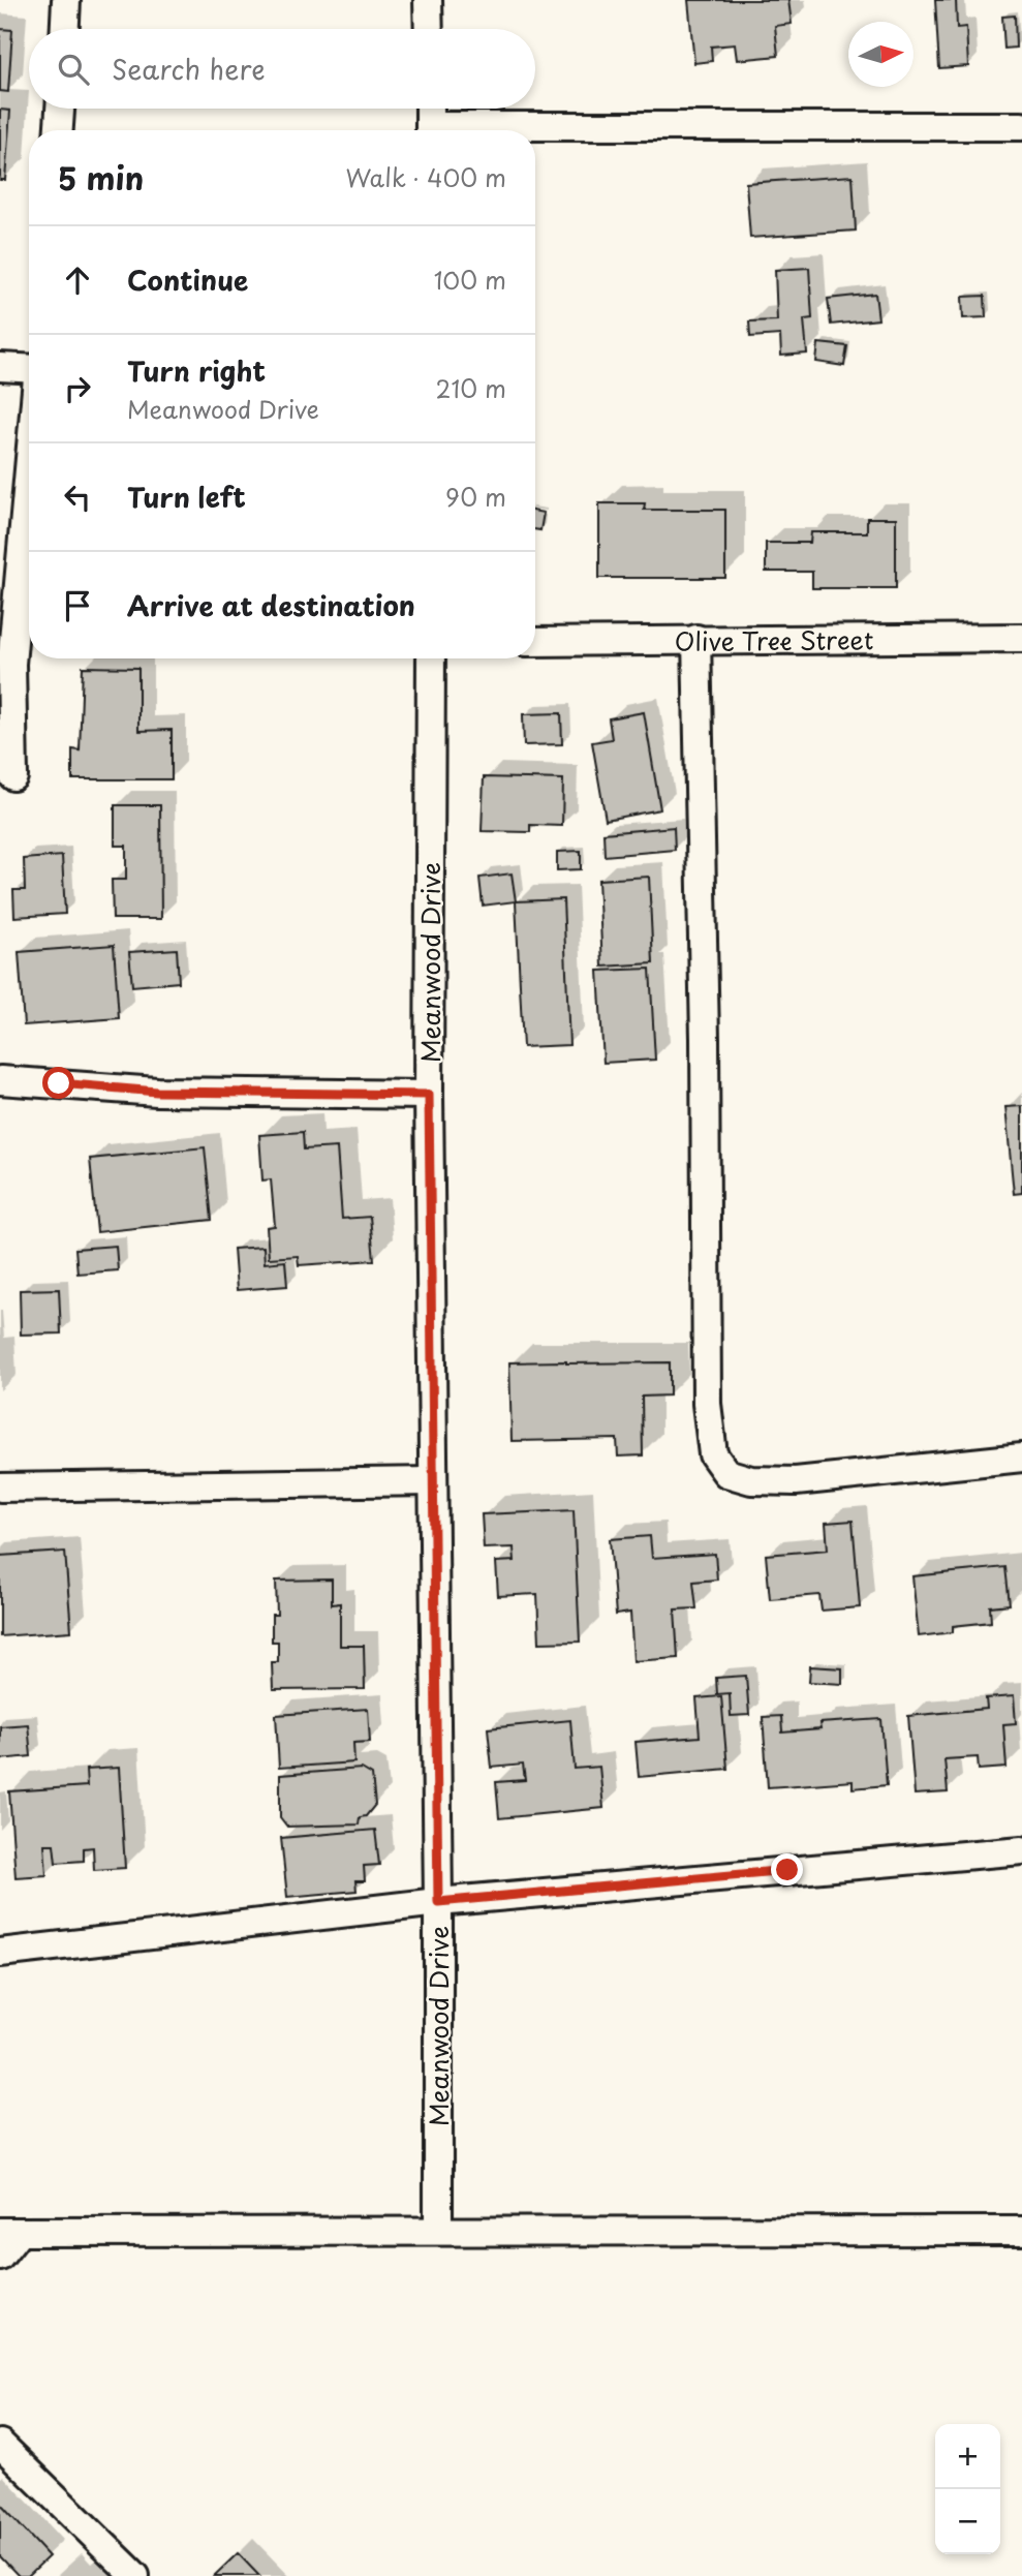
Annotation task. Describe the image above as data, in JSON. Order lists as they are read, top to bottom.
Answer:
{
  "streets": {
    "street": ["Olive Tree Street", "Meanwood Drive"]
  },
  "north": "right",
  "page": {
    "search": "Search here",
    "heading": ["5 min", "Walk · 400 m"],
    "list": [
      ["Continue", "100 m"],
      ["Turn right", "Meanwood Drive", "210 m"],
      ["Turn left", "90 m"],
      "Arrive at destination"
    ],
    "map_buttons": ["+", "−"]
  }
}
